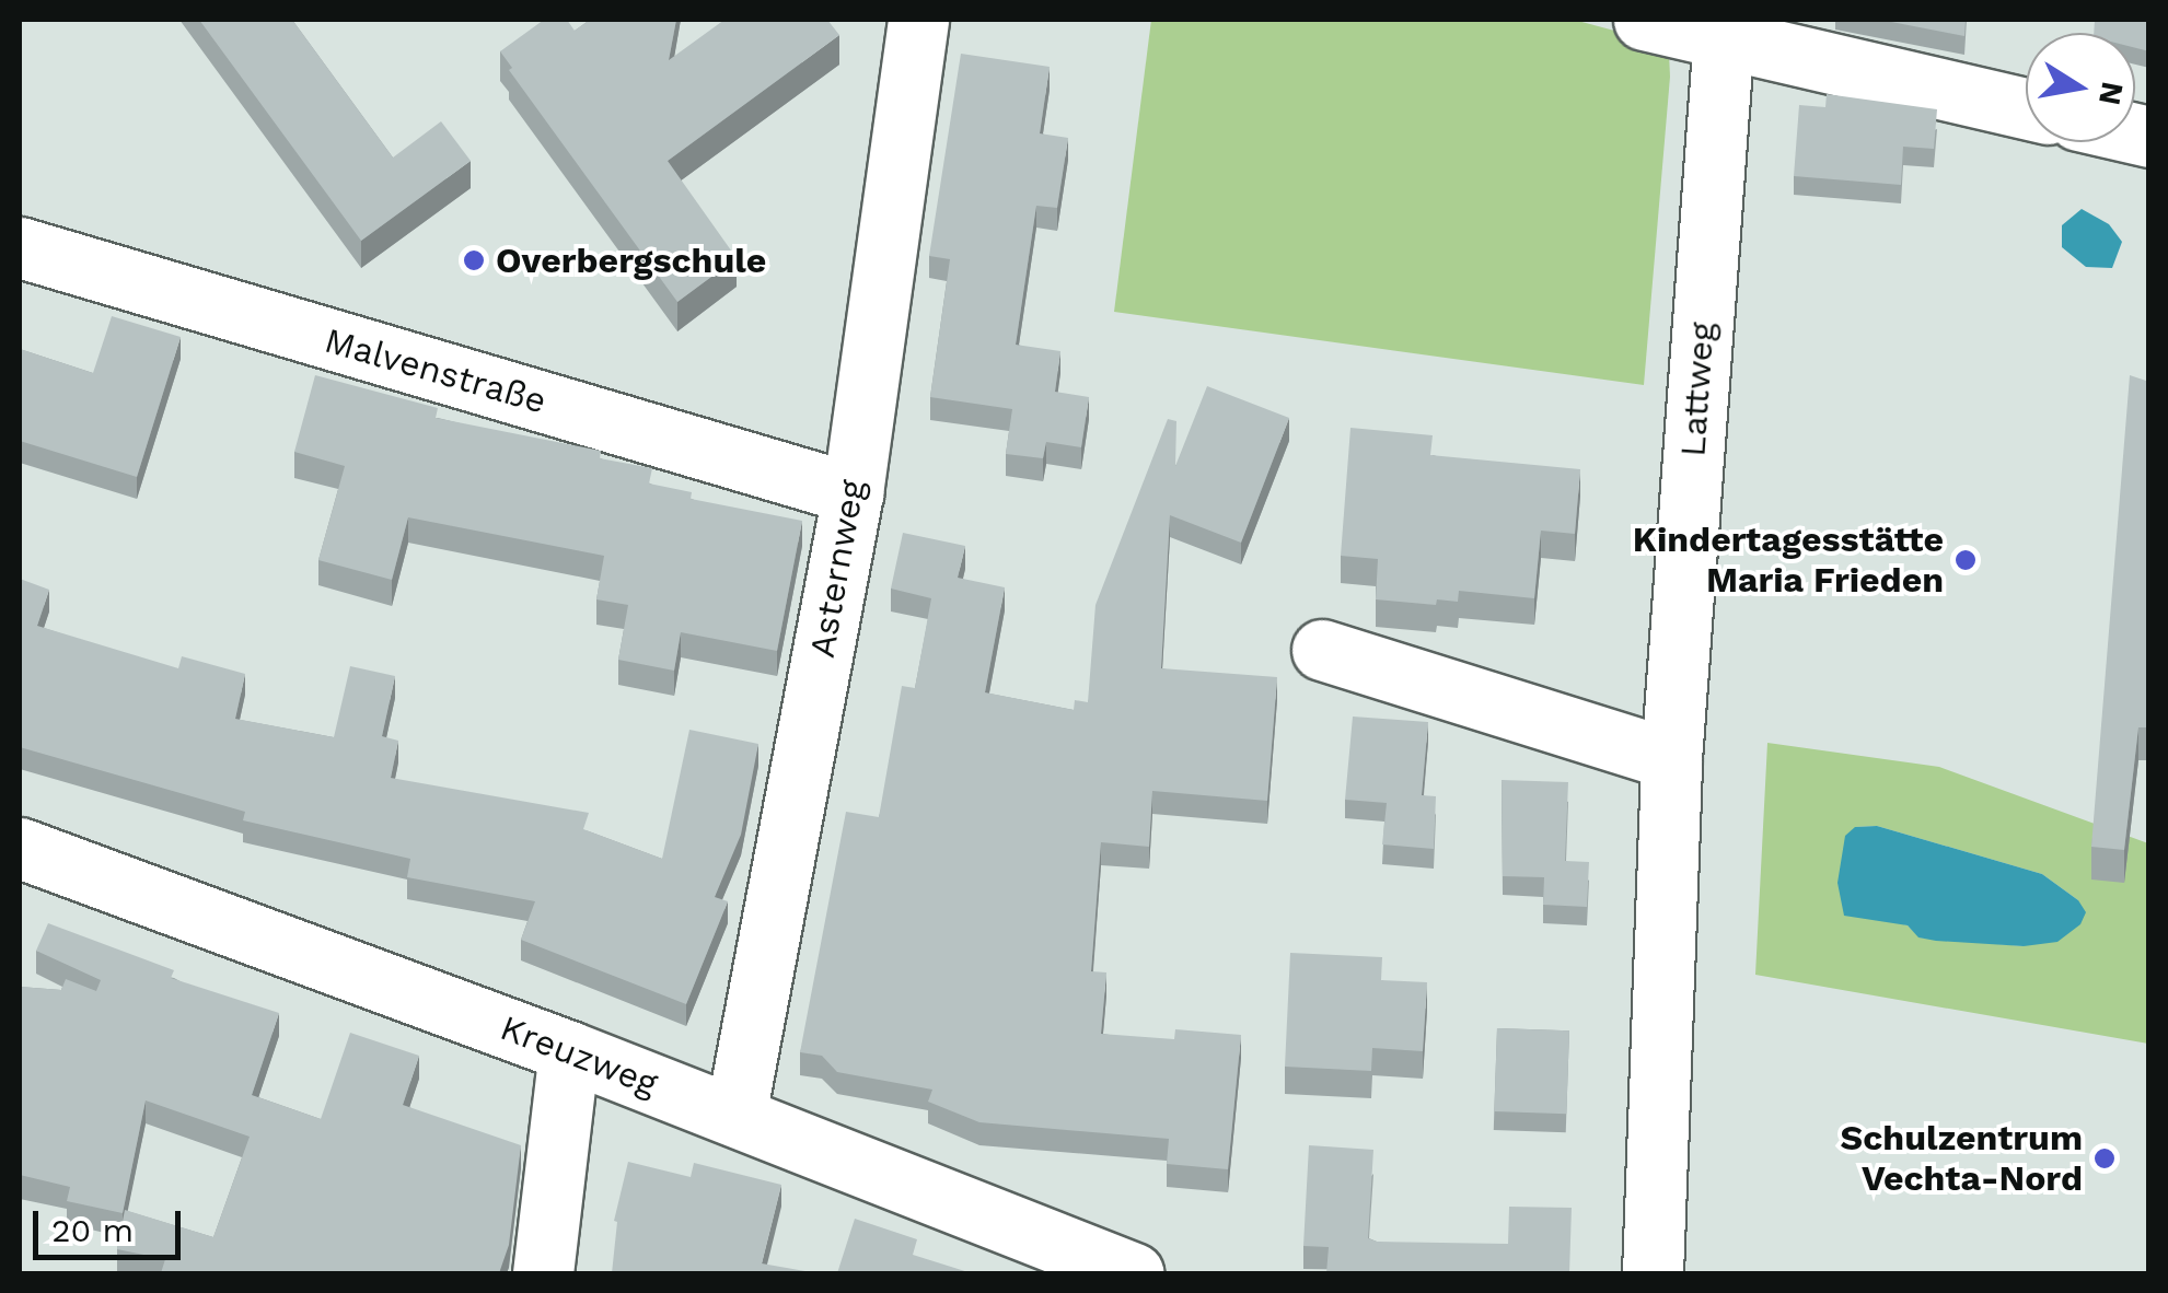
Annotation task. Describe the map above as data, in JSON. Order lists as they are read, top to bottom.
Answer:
{
  "streets": {
    "street": [
      "Malvenstraße",
      "Lattweg",
      "Asternweg",
      "Kreuzweg"
    ]
  },
  "crossings": [
    ["Malvenstraße", "Asternweg"],
    ["Asternweg", "Kreuzweg"]
  ],
  "places": ["Overbergschule", "Kindertagesstätte Maria Frieden", "Schulzentrum Vechta-Nord"],
  "scale_bar": "20 m",
  "north": "right"
}
